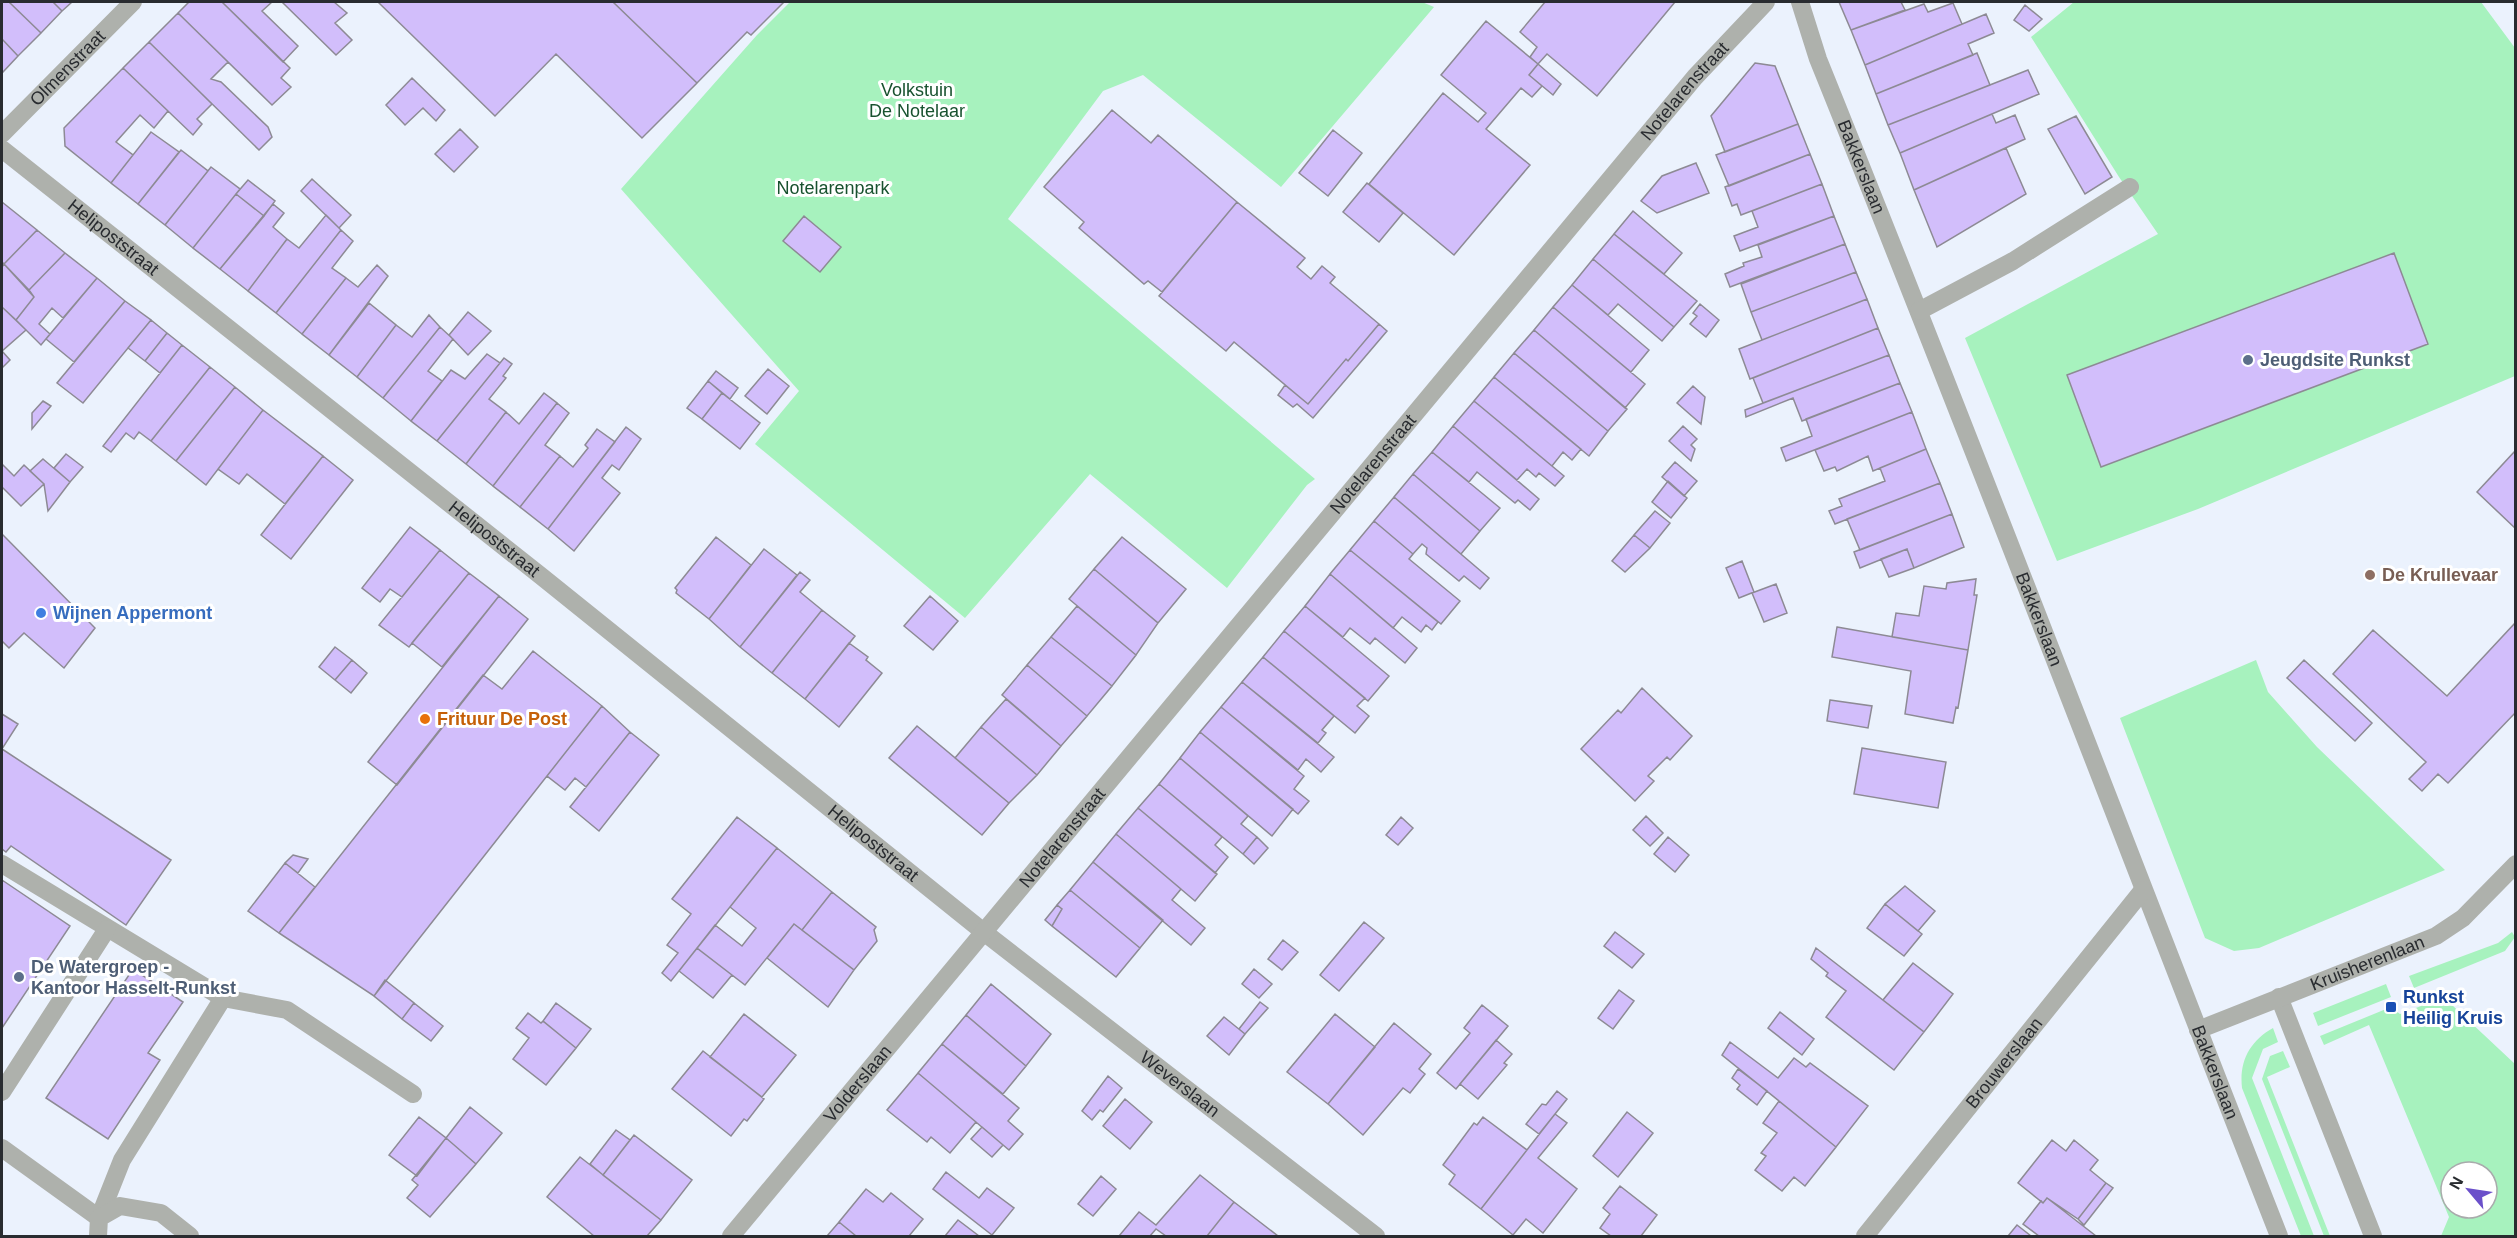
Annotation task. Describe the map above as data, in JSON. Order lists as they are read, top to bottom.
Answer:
{
  "streets": {
    "street": [
      "Olmenstraat",
      "Notelarenstraat",
      "Bakkerslaan",
      "Helipoststraat",
      "Kruisherenlaan",
      "Brouwerslaan",
      "Volderslaan",
      "Weverslaan"
    ]
  },
  "crossings": [
    ["Notelarenstraat", "Helipoststraat"],
    ["Notelarenstraat", "Volderslaan"],
    ["Notelarenstraat", "Weverslaan"],
    ["Bakkerslaan", "Kruisherenlaan"],
    ["Bakkerslaan", "Brouwerslaan"],
    ["Helipoststraat", "Volderslaan"],
    ["Helipoststraat", "Weverslaan"],
    ["Volderslaan", "Weverslaan"]
  ],
  "parks": ["Volkstuin De Notelaar", "Notelarenpark"],
  "places": {
    "other": [
      "Jeugdsite Runkst",
      "De Krullevaar",
      "Wijnen Appermont",
      "Frituur De Post",
      "De Watergroep - Kantoor Hasselt-Runkst"
    ],
    "transit": ["Runkst Heilig Kruis"]
  },
  "north": "top left"
}
